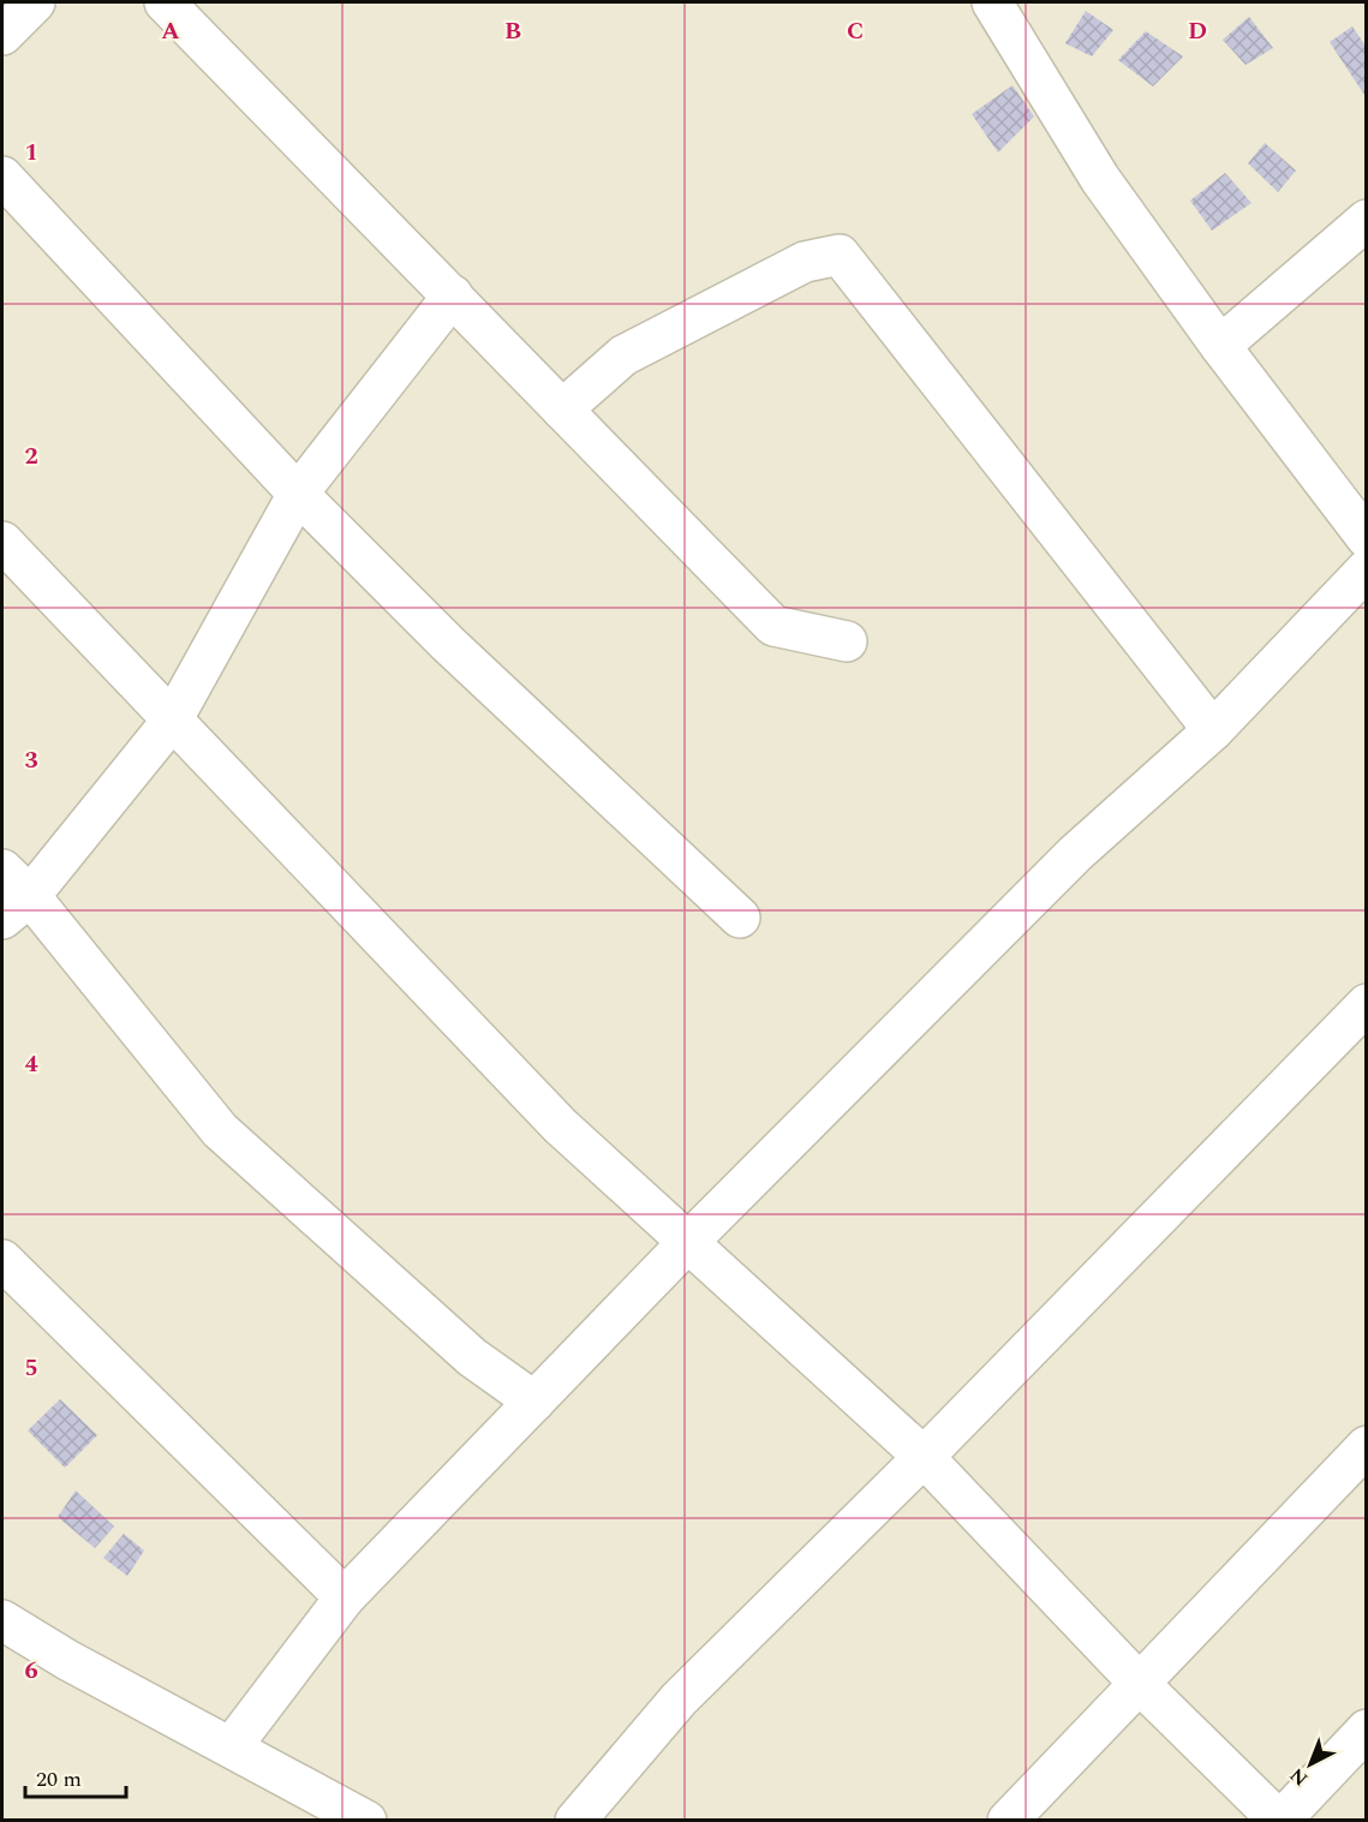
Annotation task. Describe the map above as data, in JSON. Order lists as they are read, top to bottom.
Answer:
{
  "scale_bar": "20 m",
  "north": "bottom left",
  "grid": {
    "columns": [
      "A",
      "B",
      "C",
      "D"
    ],
    "rows": [
      "1",
      "2",
      "3",
      "4",
      "5",
      "6"
    ]
  }
}
